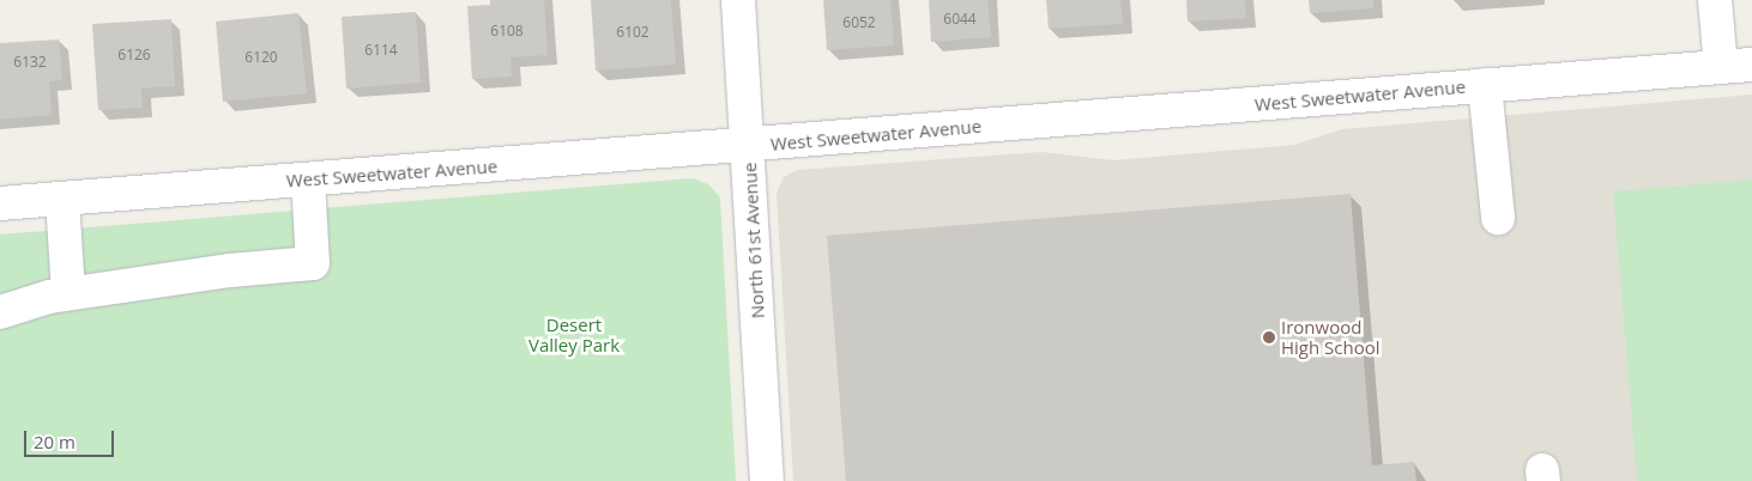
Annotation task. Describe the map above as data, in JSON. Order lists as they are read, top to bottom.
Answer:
{
  "streets": {
    "street": ["West Sweetwater Avenue", "North 61st Avenue"]
  },
  "crossings": [
    ["West Sweetwater Avenue", "North 61st Avenue"]
  ],
  "parks": ["Desert Valley Park"],
  "places": ["Ironwood High School"],
  "house_numbers": [
    "6044",
    "6052",
    "6108",
    "6102",
    "6114",
    "6126",
    "6120",
    "6132"
  ],
  "scale_bar": "20 m"
}
